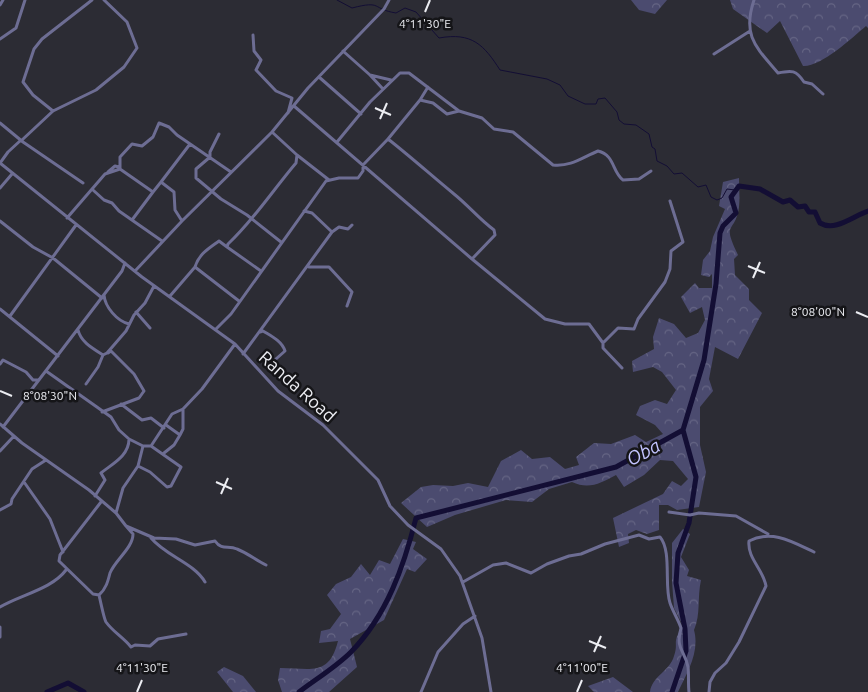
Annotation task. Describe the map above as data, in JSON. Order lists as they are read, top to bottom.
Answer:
{
  "streets": {
    "street": ["Randa Road"]
  },
  "water": ["Oba"],
  "coordinates": [
    "4°11'30\"E",
    "8°08'00\"N",
    "8°08'30\"N",
    "4°11'00\"E"
  ]
}
